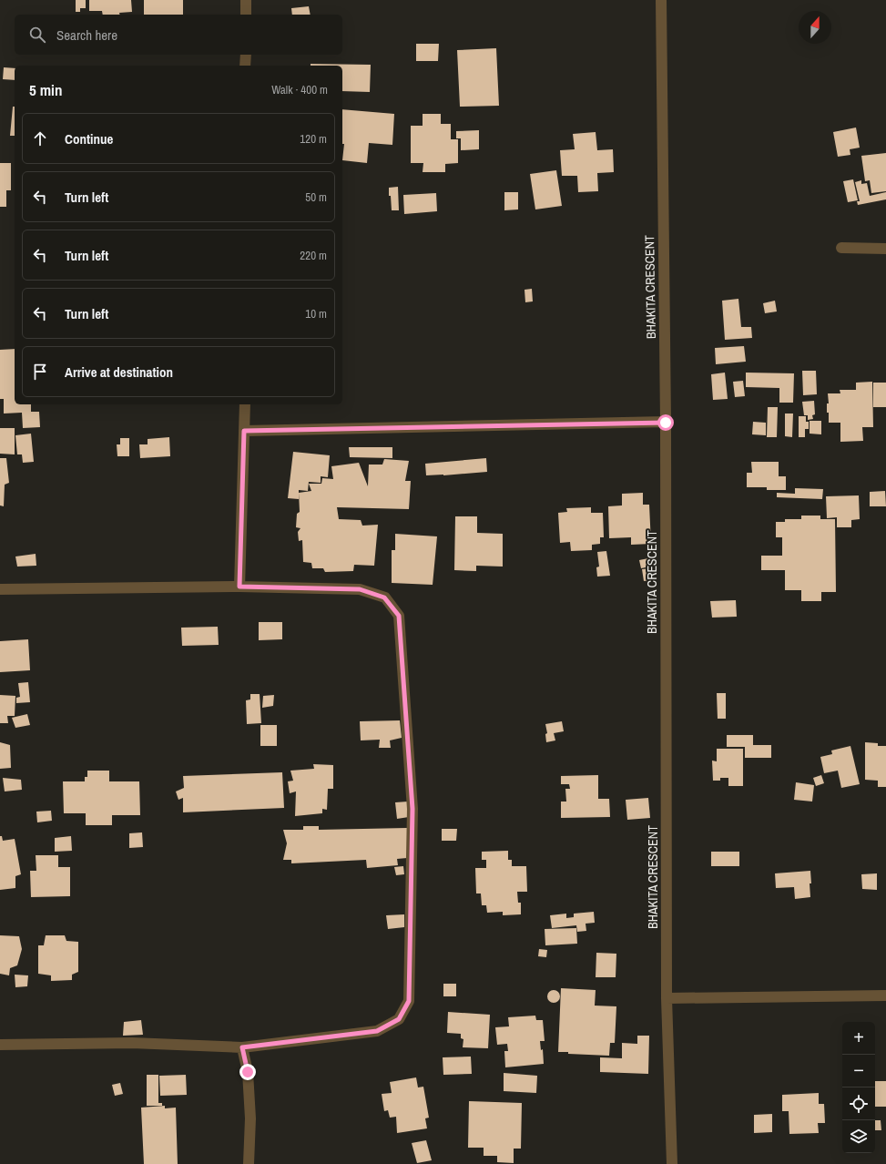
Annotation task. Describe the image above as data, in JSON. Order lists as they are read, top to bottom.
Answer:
{
  "streets": {
    "street": ["BHAKITA CRESCENT"]
  },
  "north": "top",
  "page": {
    "search": "Search here",
    "heading": ["5 min", "Walk · 400 m"],
    "list": [
      ["Continue", "120 m"],
      ["Turn left", "50 m"],
      ["Turn left", "220 m"],
      ["Turn left", "10 m"],
      "Arrive at destination"
    ],
    "map_buttons": ["+", "−"]
  }
}
